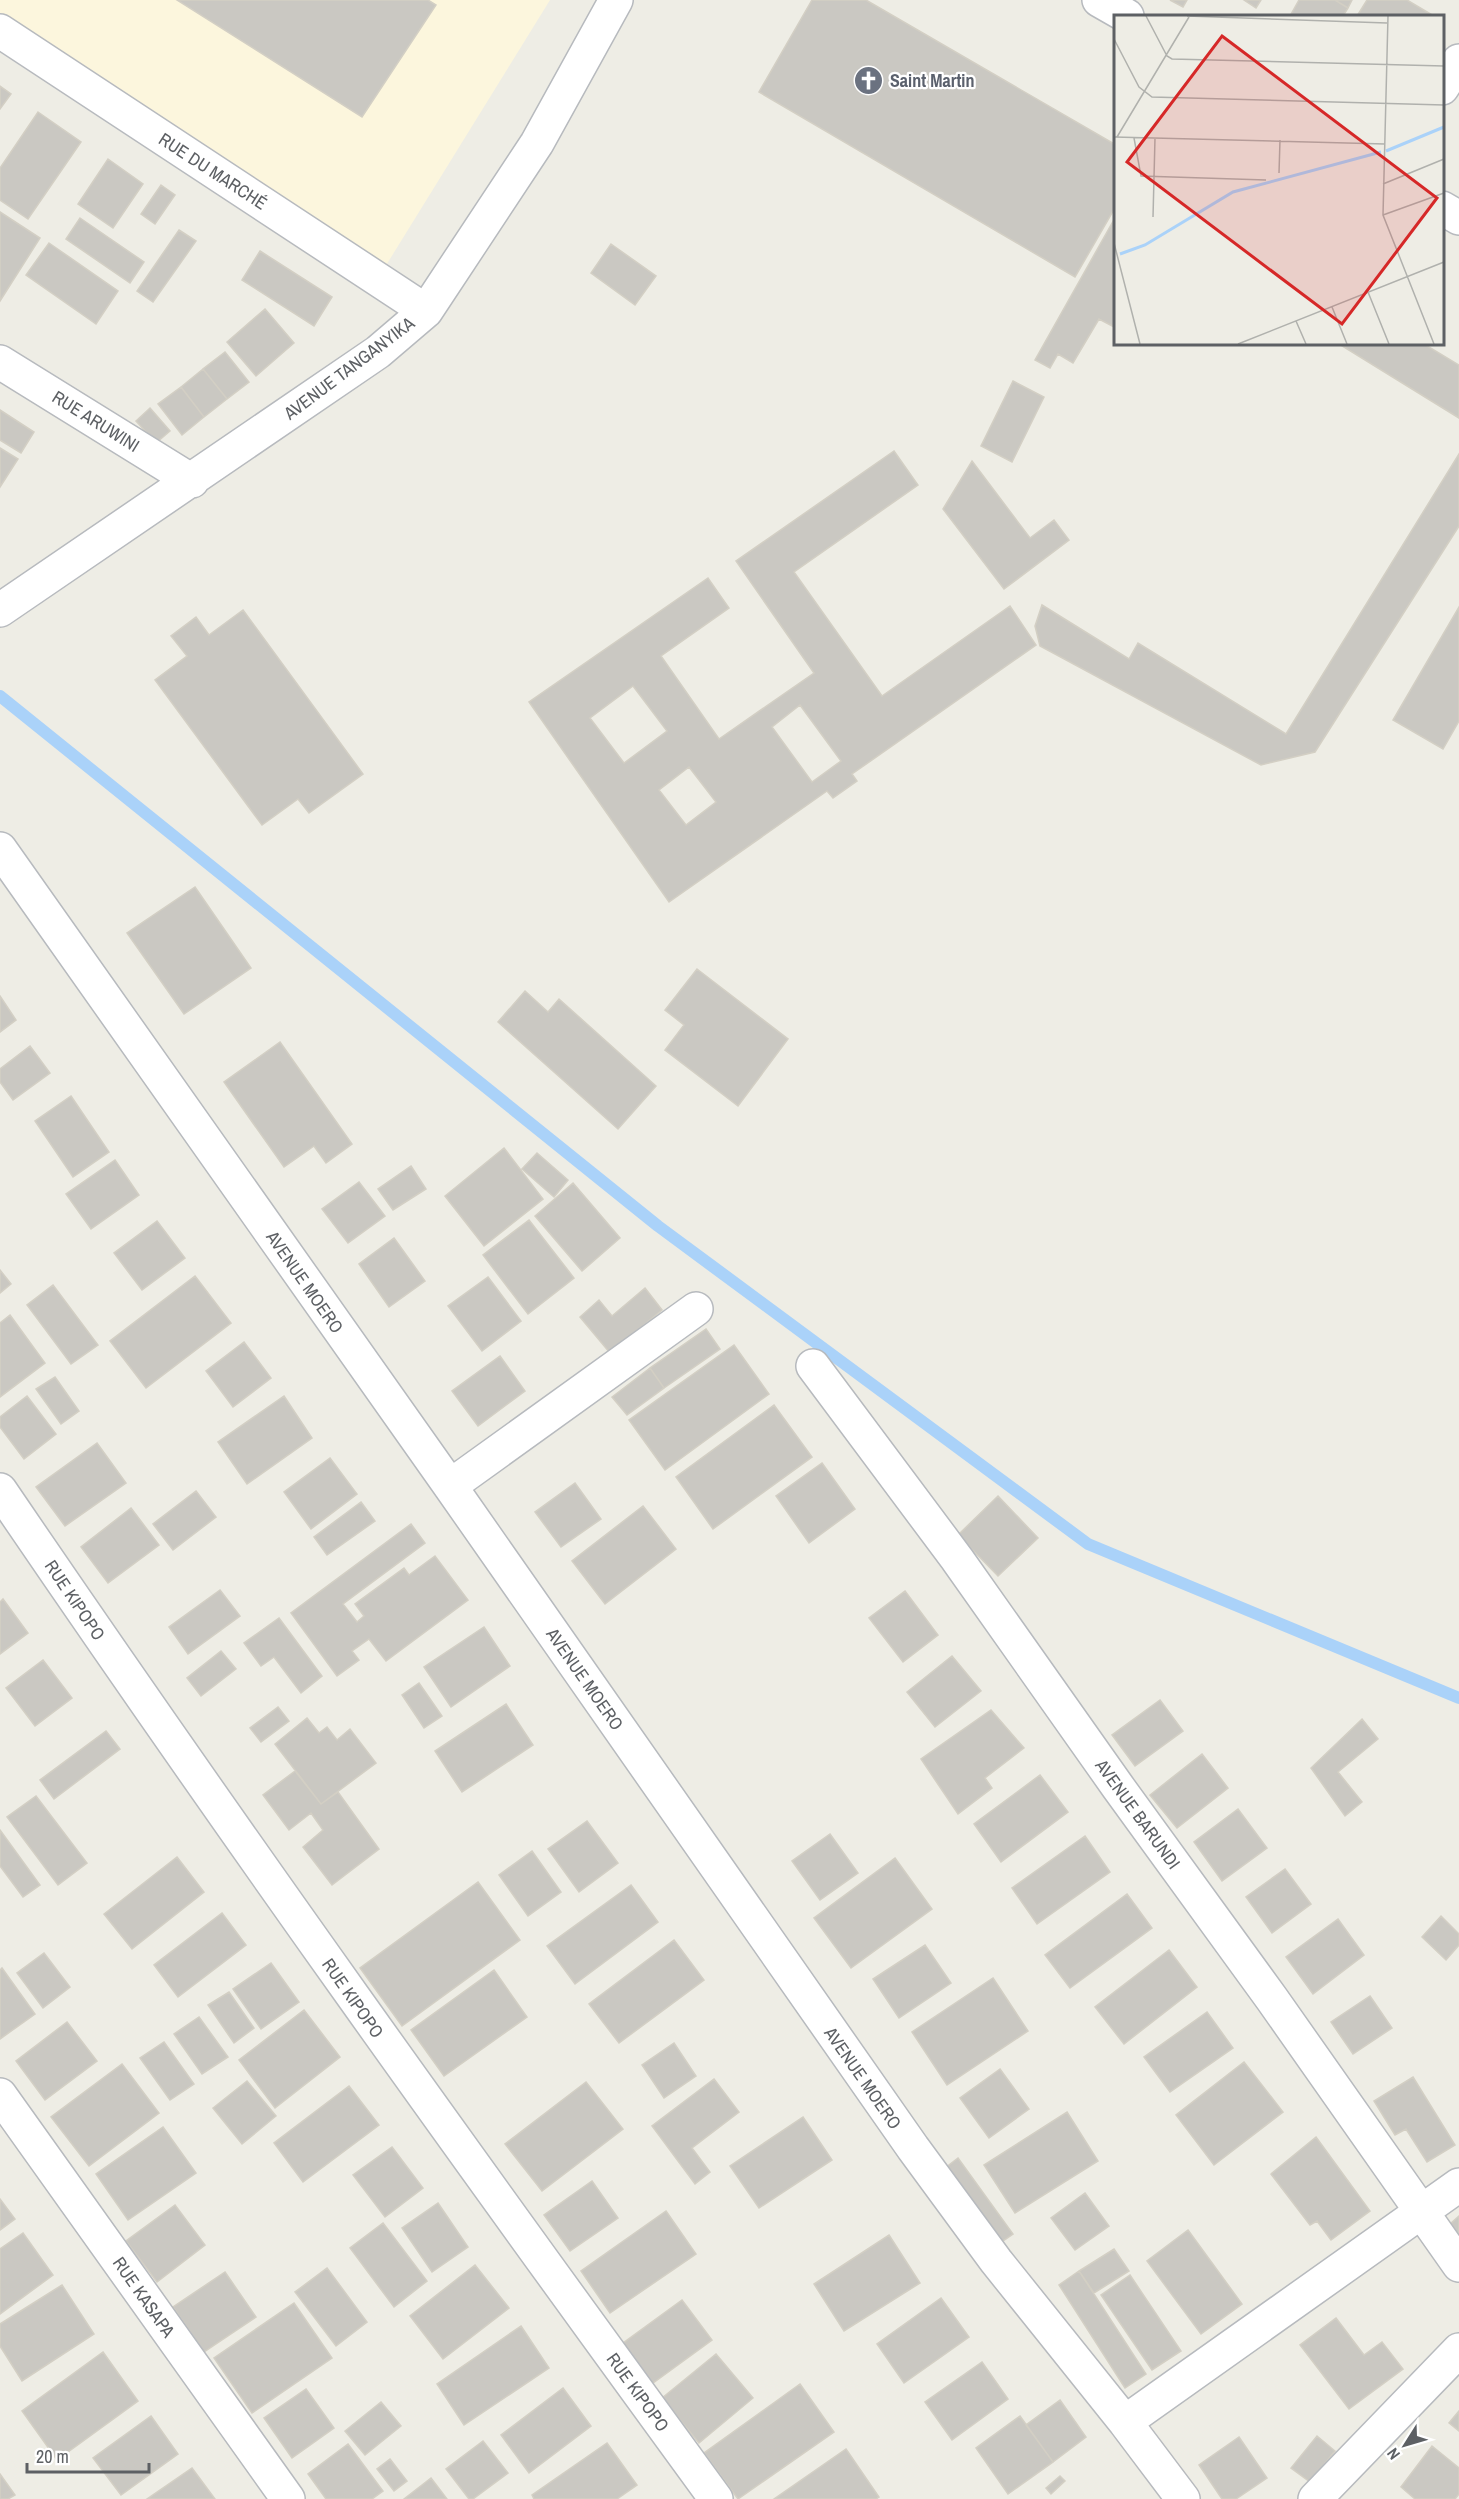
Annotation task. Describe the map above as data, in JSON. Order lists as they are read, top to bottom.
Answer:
{
  "streets": {
    "street": [
      "RUE DU MARCHÉ",
      "AVENUE TANGANYIKA",
      "RUE ARUWINI",
      "AVENUE MOERO",
      "RUE KIPOPO",
      "AVENUE BARUNDI",
      "RUE KASAPA"
    ]
  },
  "crossings": [
    ["RUE DU MARCHÉ", "AVENUE TANGANYIKA"],
    ["AVENUE TANGANYIKA", "RUE ARUWINI"]
  ],
  "places": {
    "church": ["Saint Martin"]
  },
  "scale_bar": "20 m",
  "north": "bottom left"
}
